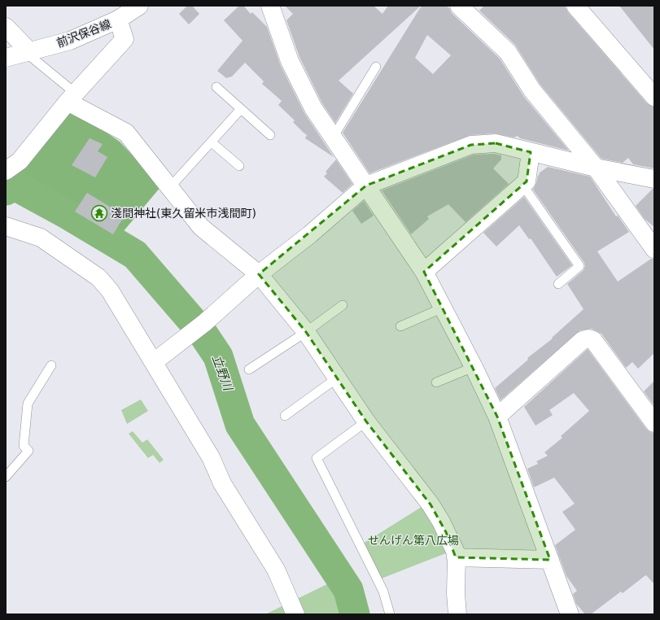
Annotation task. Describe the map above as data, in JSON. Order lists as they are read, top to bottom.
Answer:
{
  "streets": {
    "street": ["前沢保谷線"]
  },
  "water": ["立野川"],
  "parks": ["せんげん第八広場"],
  "places": {
    "temple": ["淺間神社(東久留米市浅間町)"]
  }
}
